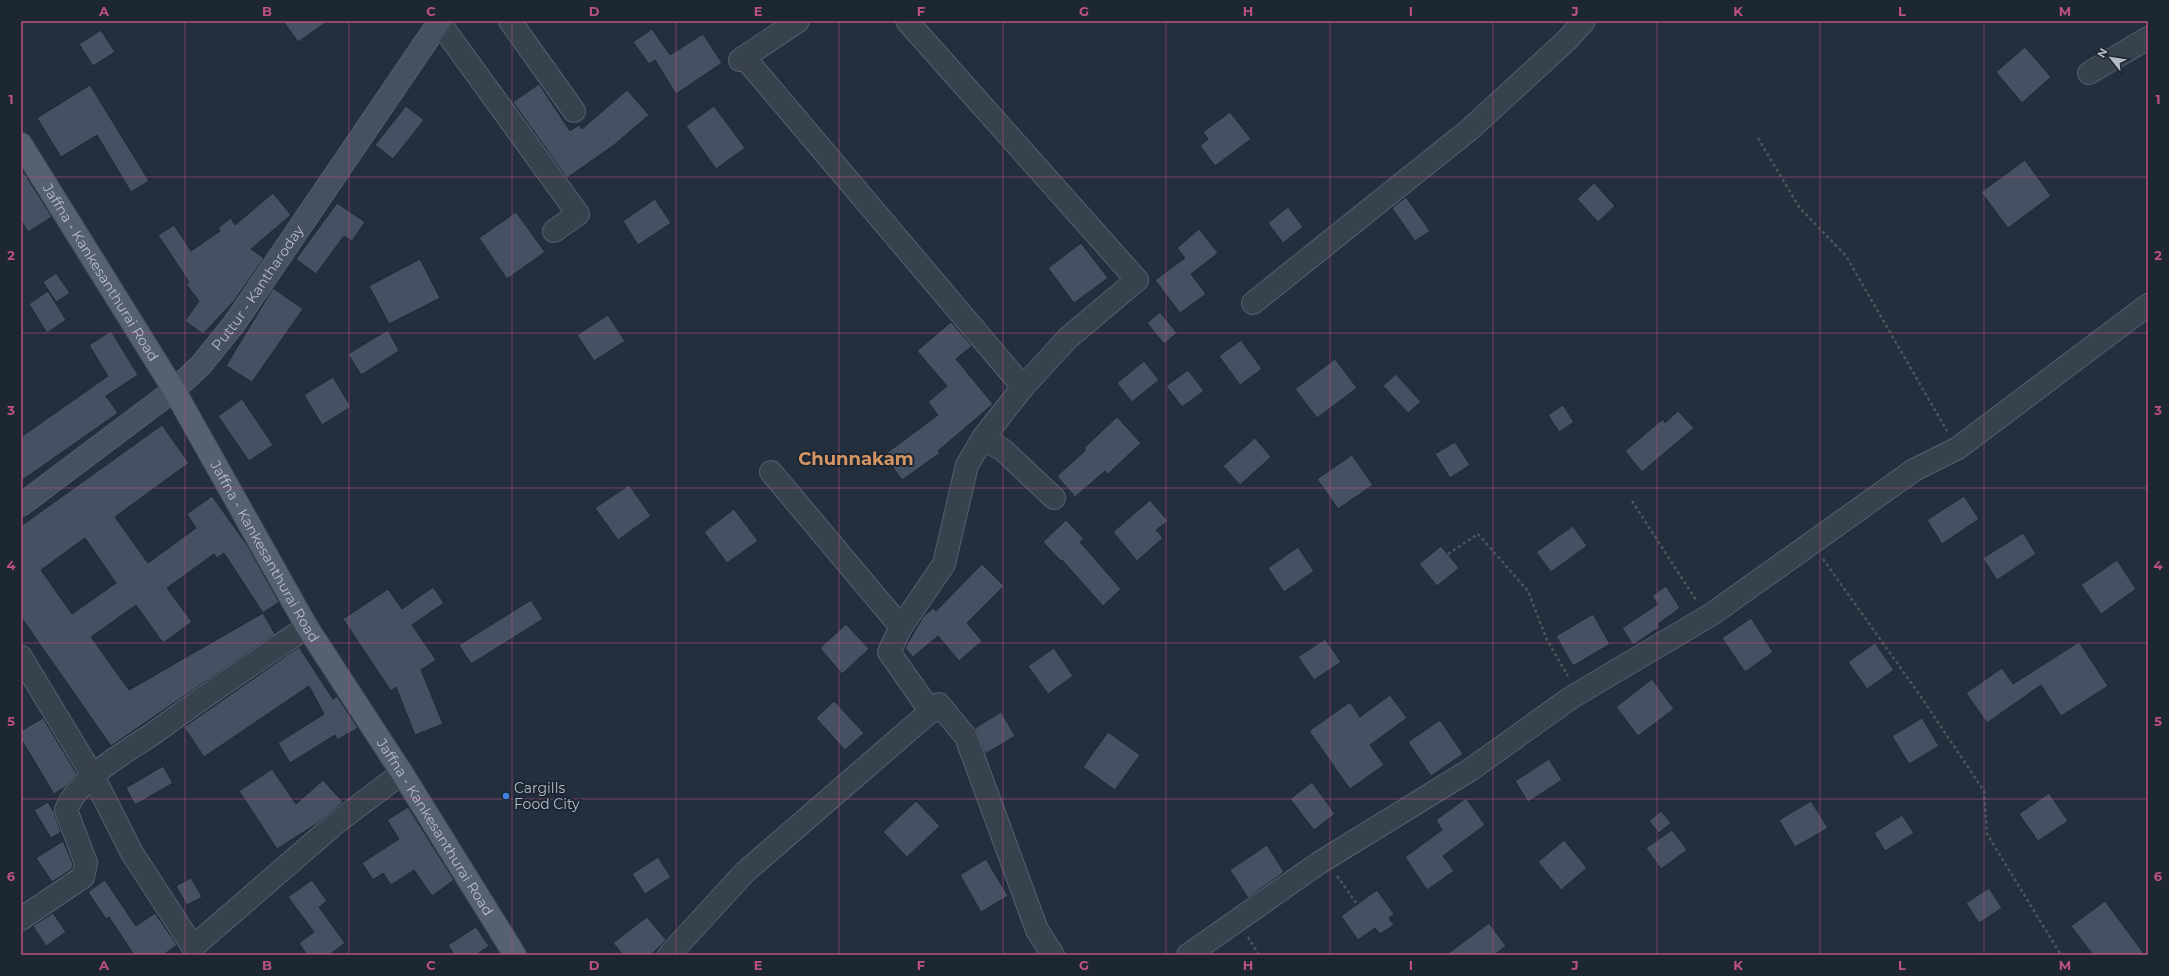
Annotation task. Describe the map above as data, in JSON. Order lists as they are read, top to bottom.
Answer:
{
  "streets": {
    "main road": ["Jaffna - Kankesanthurai Road", "Puttur - Kantharoday"]
  },
  "crossings": [
    ["Jaffna - Kankesanthurai Road", "Puttur - Kantharoday"]
  ],
  "districts": ["Chunnakam"],
  "places": ["Cargills Food City"],
  "north": "top left",
  "grid": {
    "columns": [
      "A",
      "B",
      "C",
      "D",
      "E",
      "F",
      "G",
      "H",
      "I",
      "J",
      "K",
      "L",
      "M"
    ],
    "rows": [
      "1",
      "2",
      "3",
      "4",
      "5",
      "6"
    ]
  }
}
